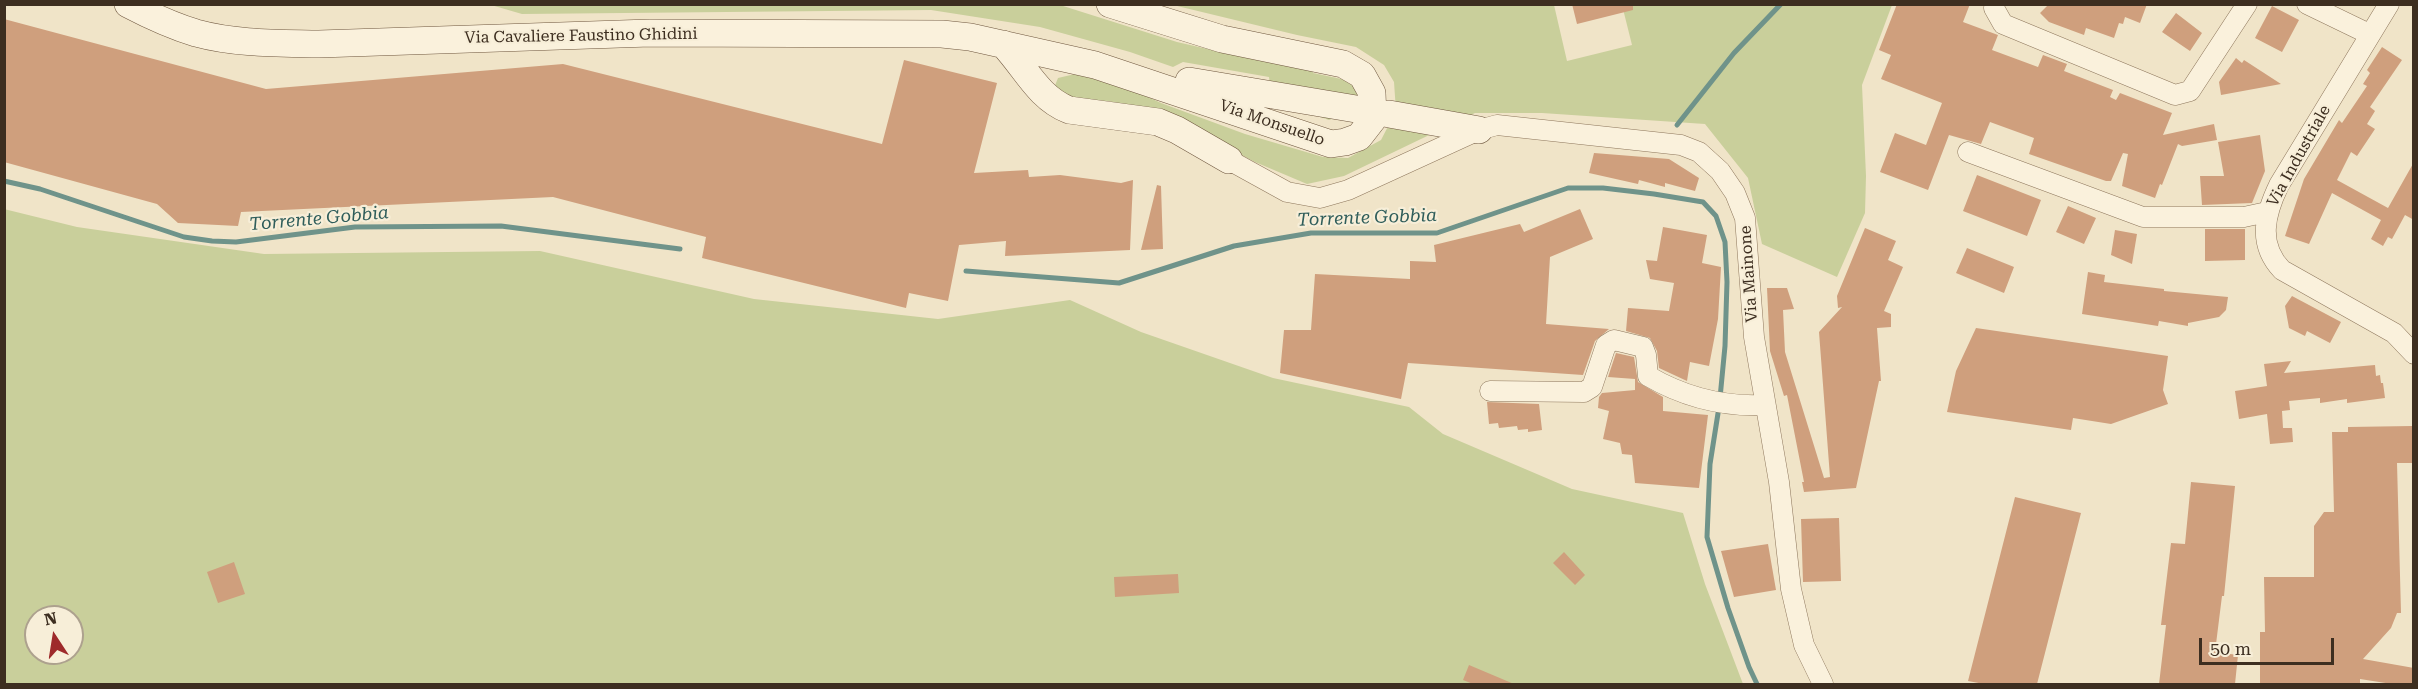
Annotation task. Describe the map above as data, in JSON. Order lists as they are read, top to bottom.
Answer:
{
  "streets": {
    "main road": ["Via Cavaliere Faustino Ghidini", "Via Monsuello"],
    "street": ["Via Industriale", "Via Mainone"]
  },
  "crossings": [
    ["Via Cavaliere Faustino Ghidini", "Via Monsuello"]
  ],
  "water": ["Torrente Gobbia"],
  "scale_bar": "50 m",
  "north": "top"
}
